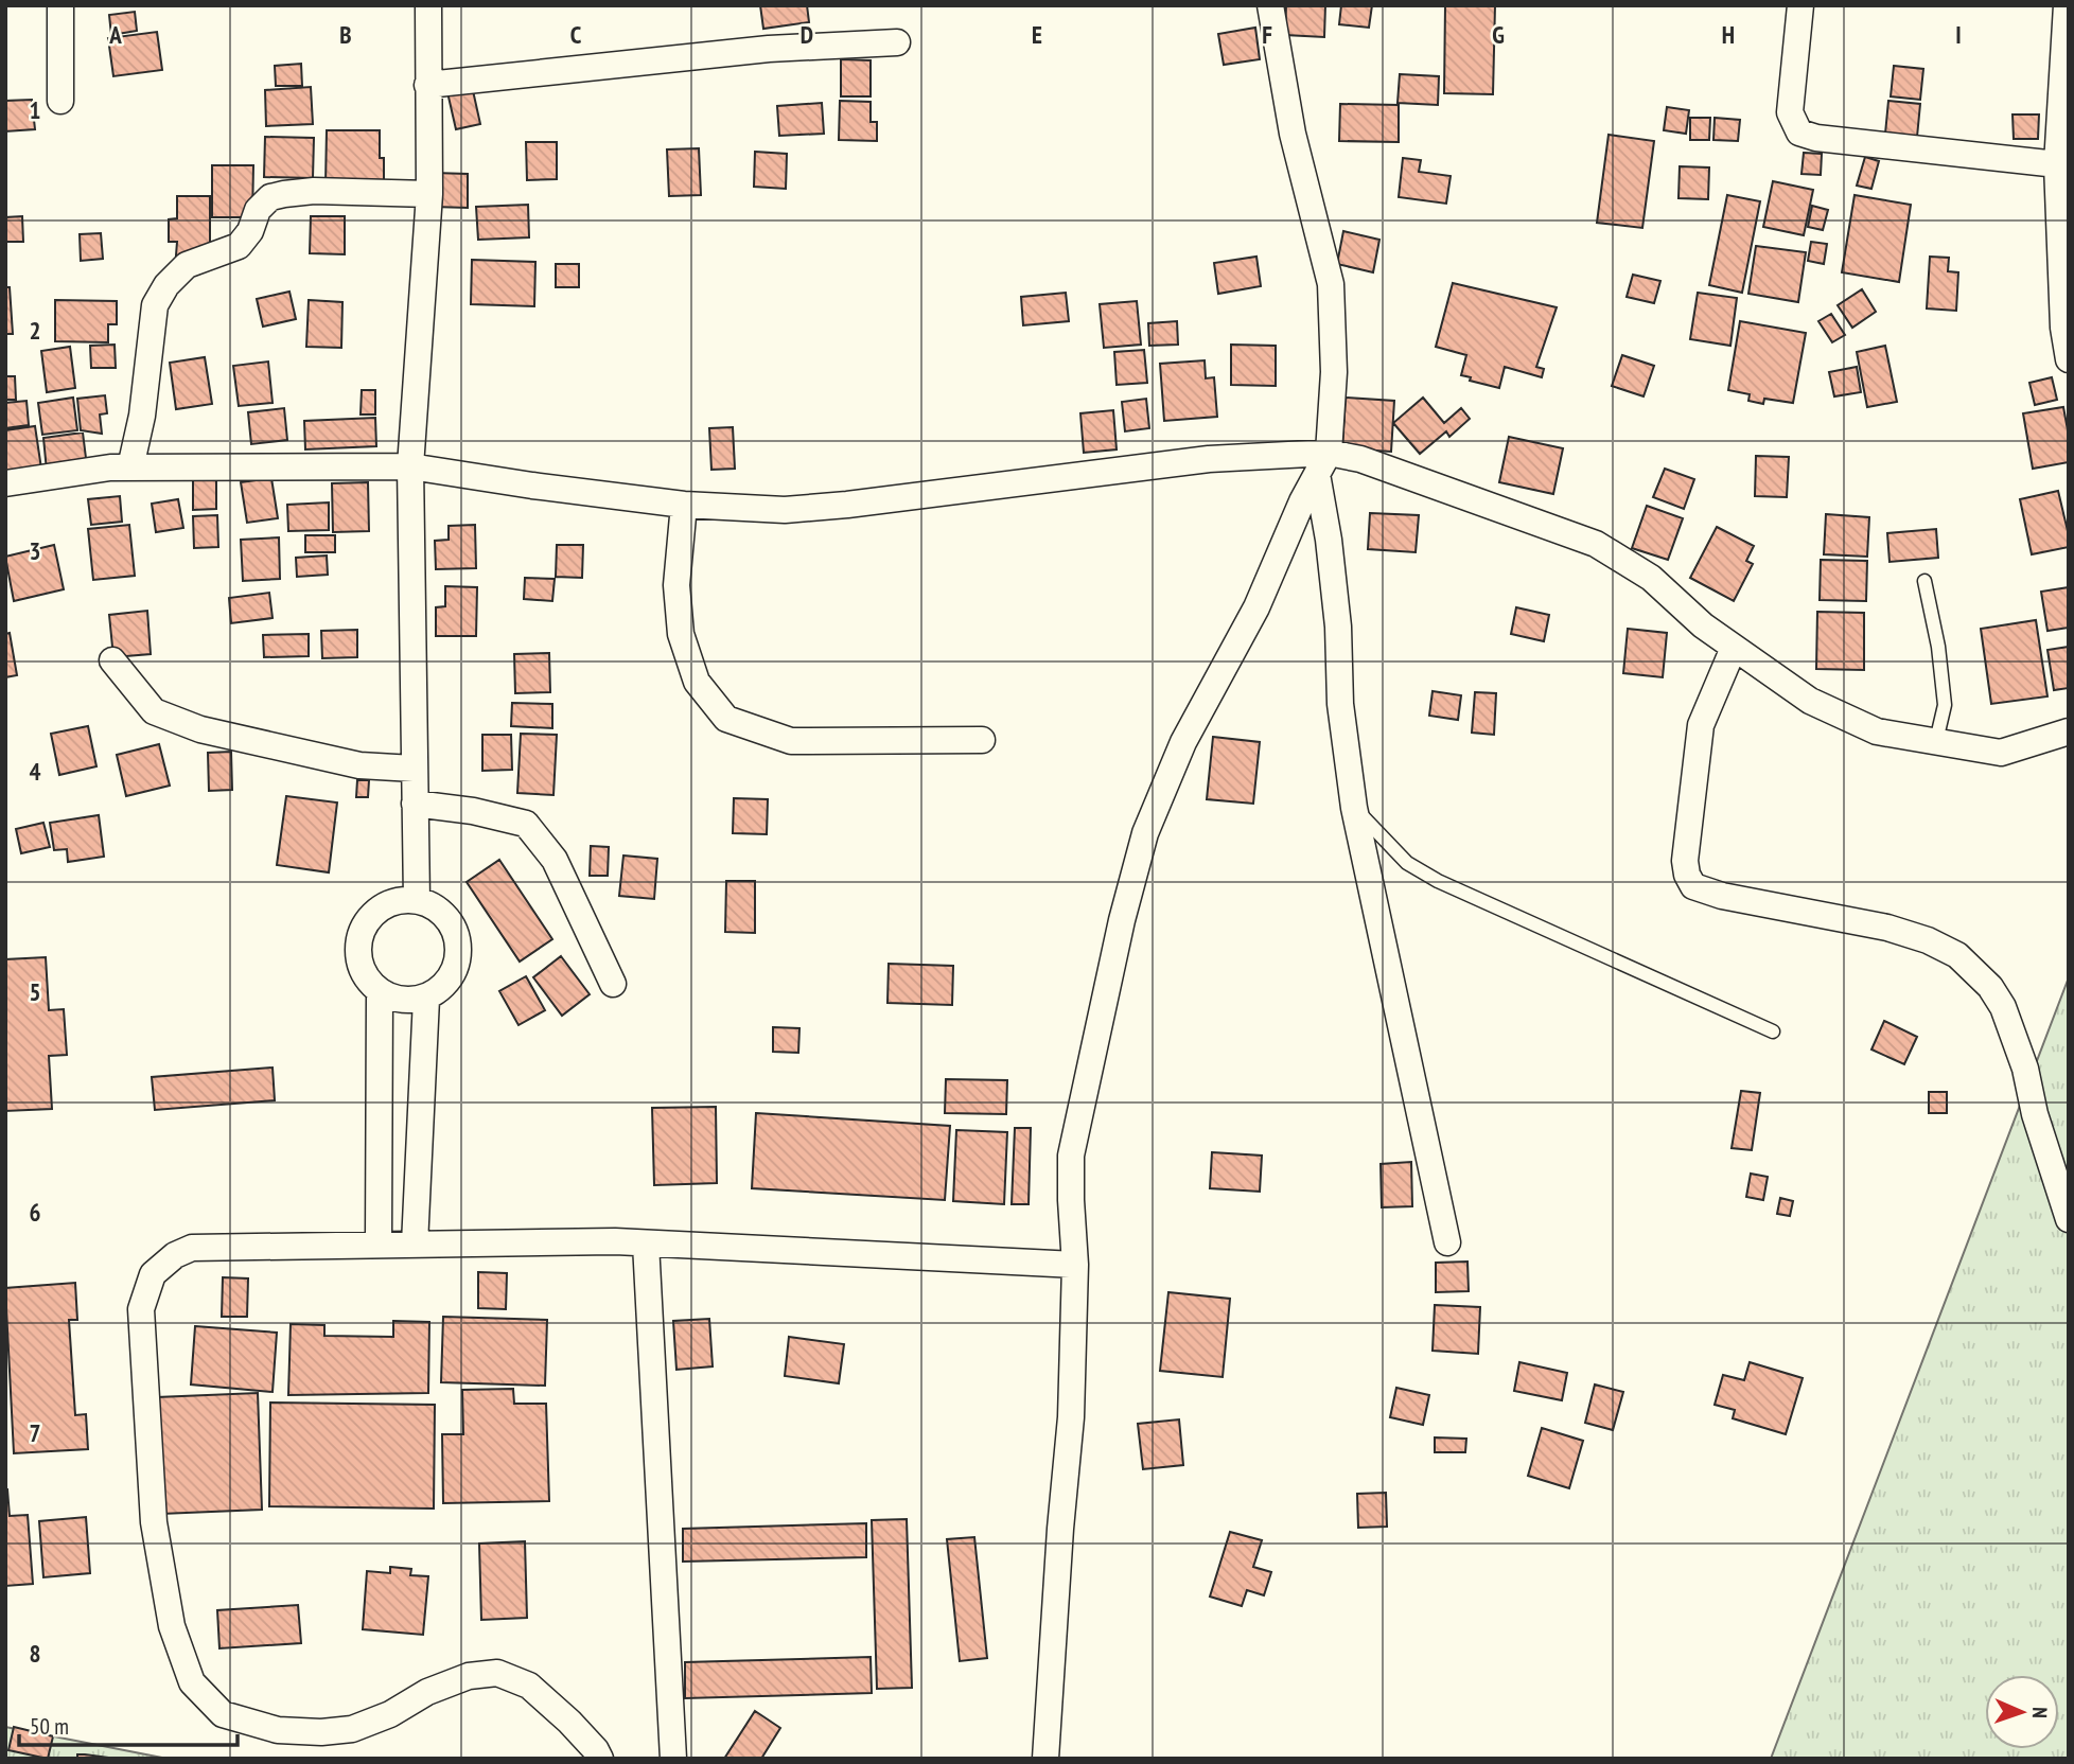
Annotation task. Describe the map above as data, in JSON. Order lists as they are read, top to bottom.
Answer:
{
  "scale_bar": "50 m",
  "north": "right",
  "grid": {
    "columns": [
      "A",
      "B",
      "C",
      "D",
      "E",
      "F",
      "G",
      "H",
      "I"
    ],
    "rows": [
      "1",
      "2",
      "3",
      "4",
      "5",
      "6",
      "7",
      "8"
    ]
  }
}
